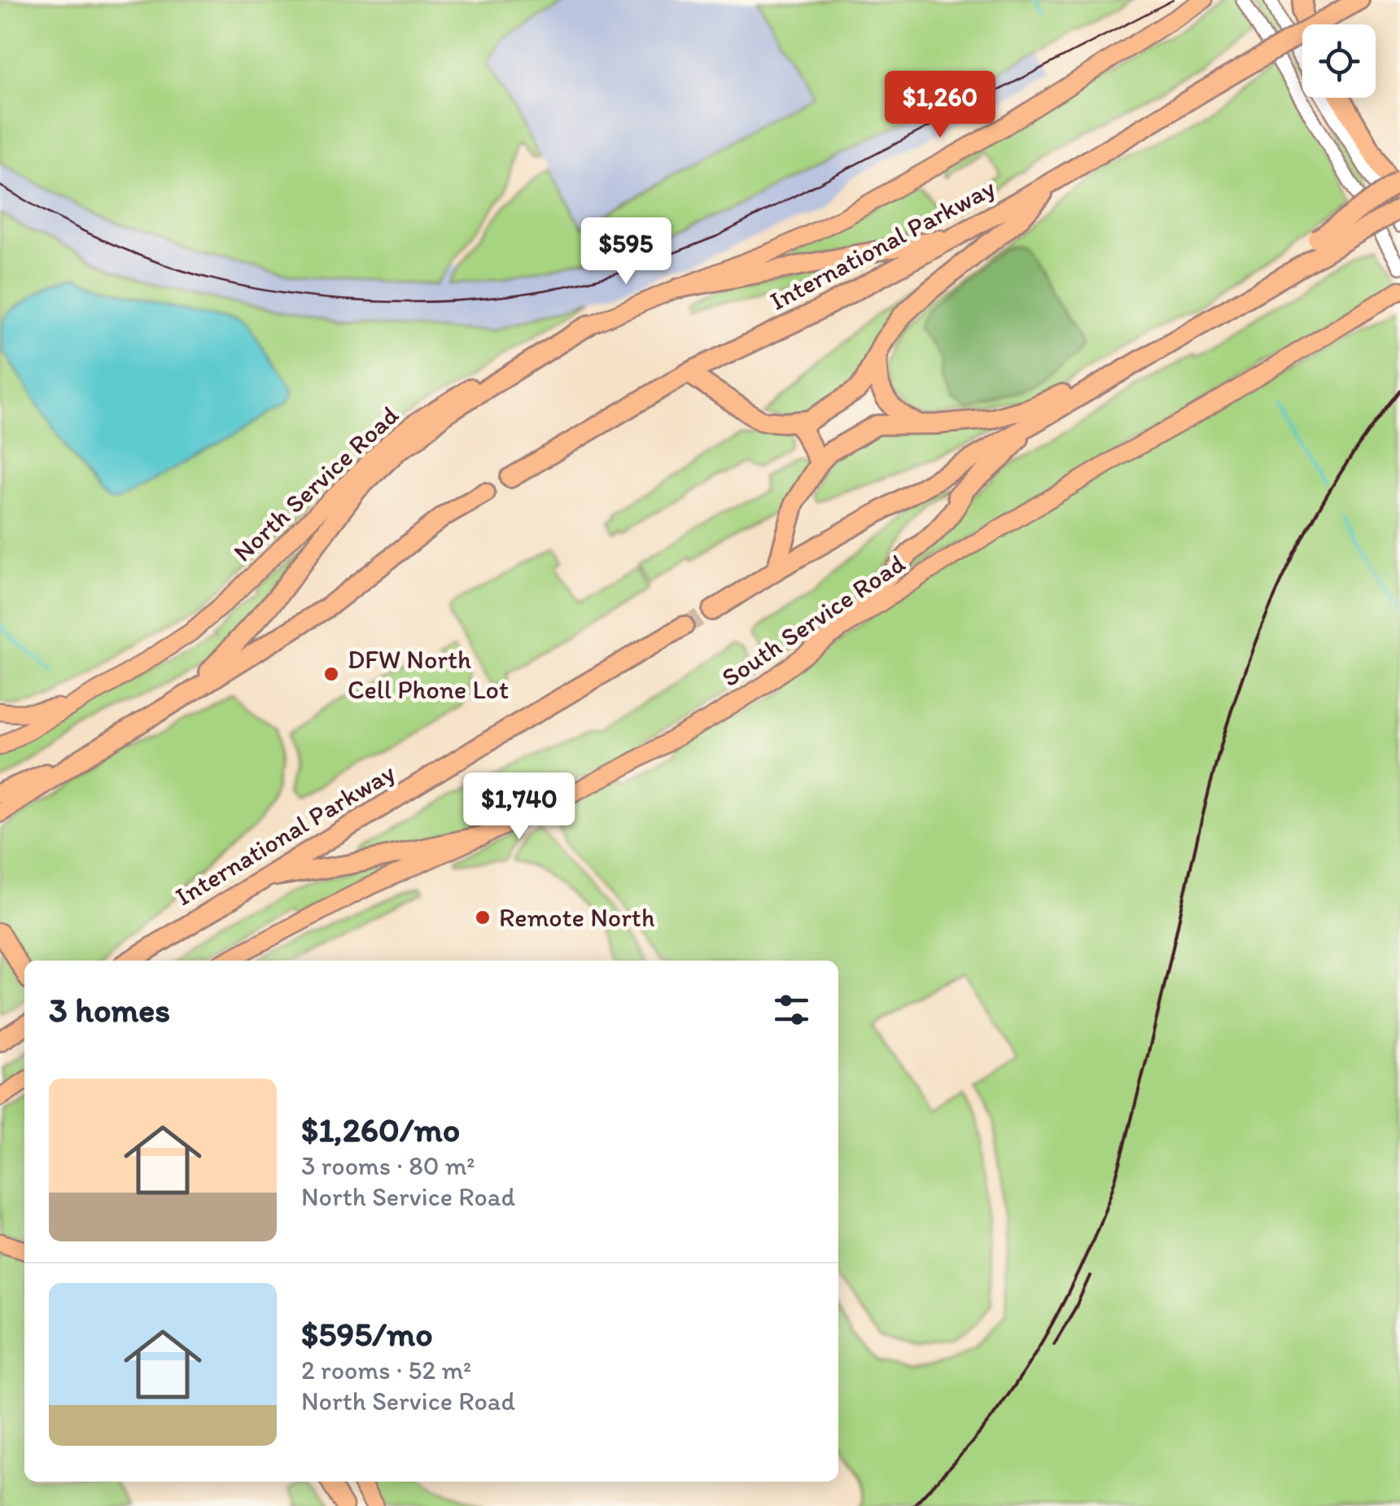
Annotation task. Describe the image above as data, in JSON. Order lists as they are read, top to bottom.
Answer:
{
  "streets": {
    "highway": ["International Parkway"],
    "main road": ["North Service Road", "South Service Road"]
  },
  "places": ["DFW North Cell Phone Lot", "Remote North"],
  "page": {
    "price": ["$1,260", "$595", "$1,740"],
    "heading": "3 homes",
    "list": [
      {
        "name": "$1,260/mo",
        "note": "3 rooms · 80 m² · North Service Road"
      },
      {
        "name": "$595/mo",
        "note": "2 rooms · 52 m² · North Service Road"
      }
    ]
  }
}
